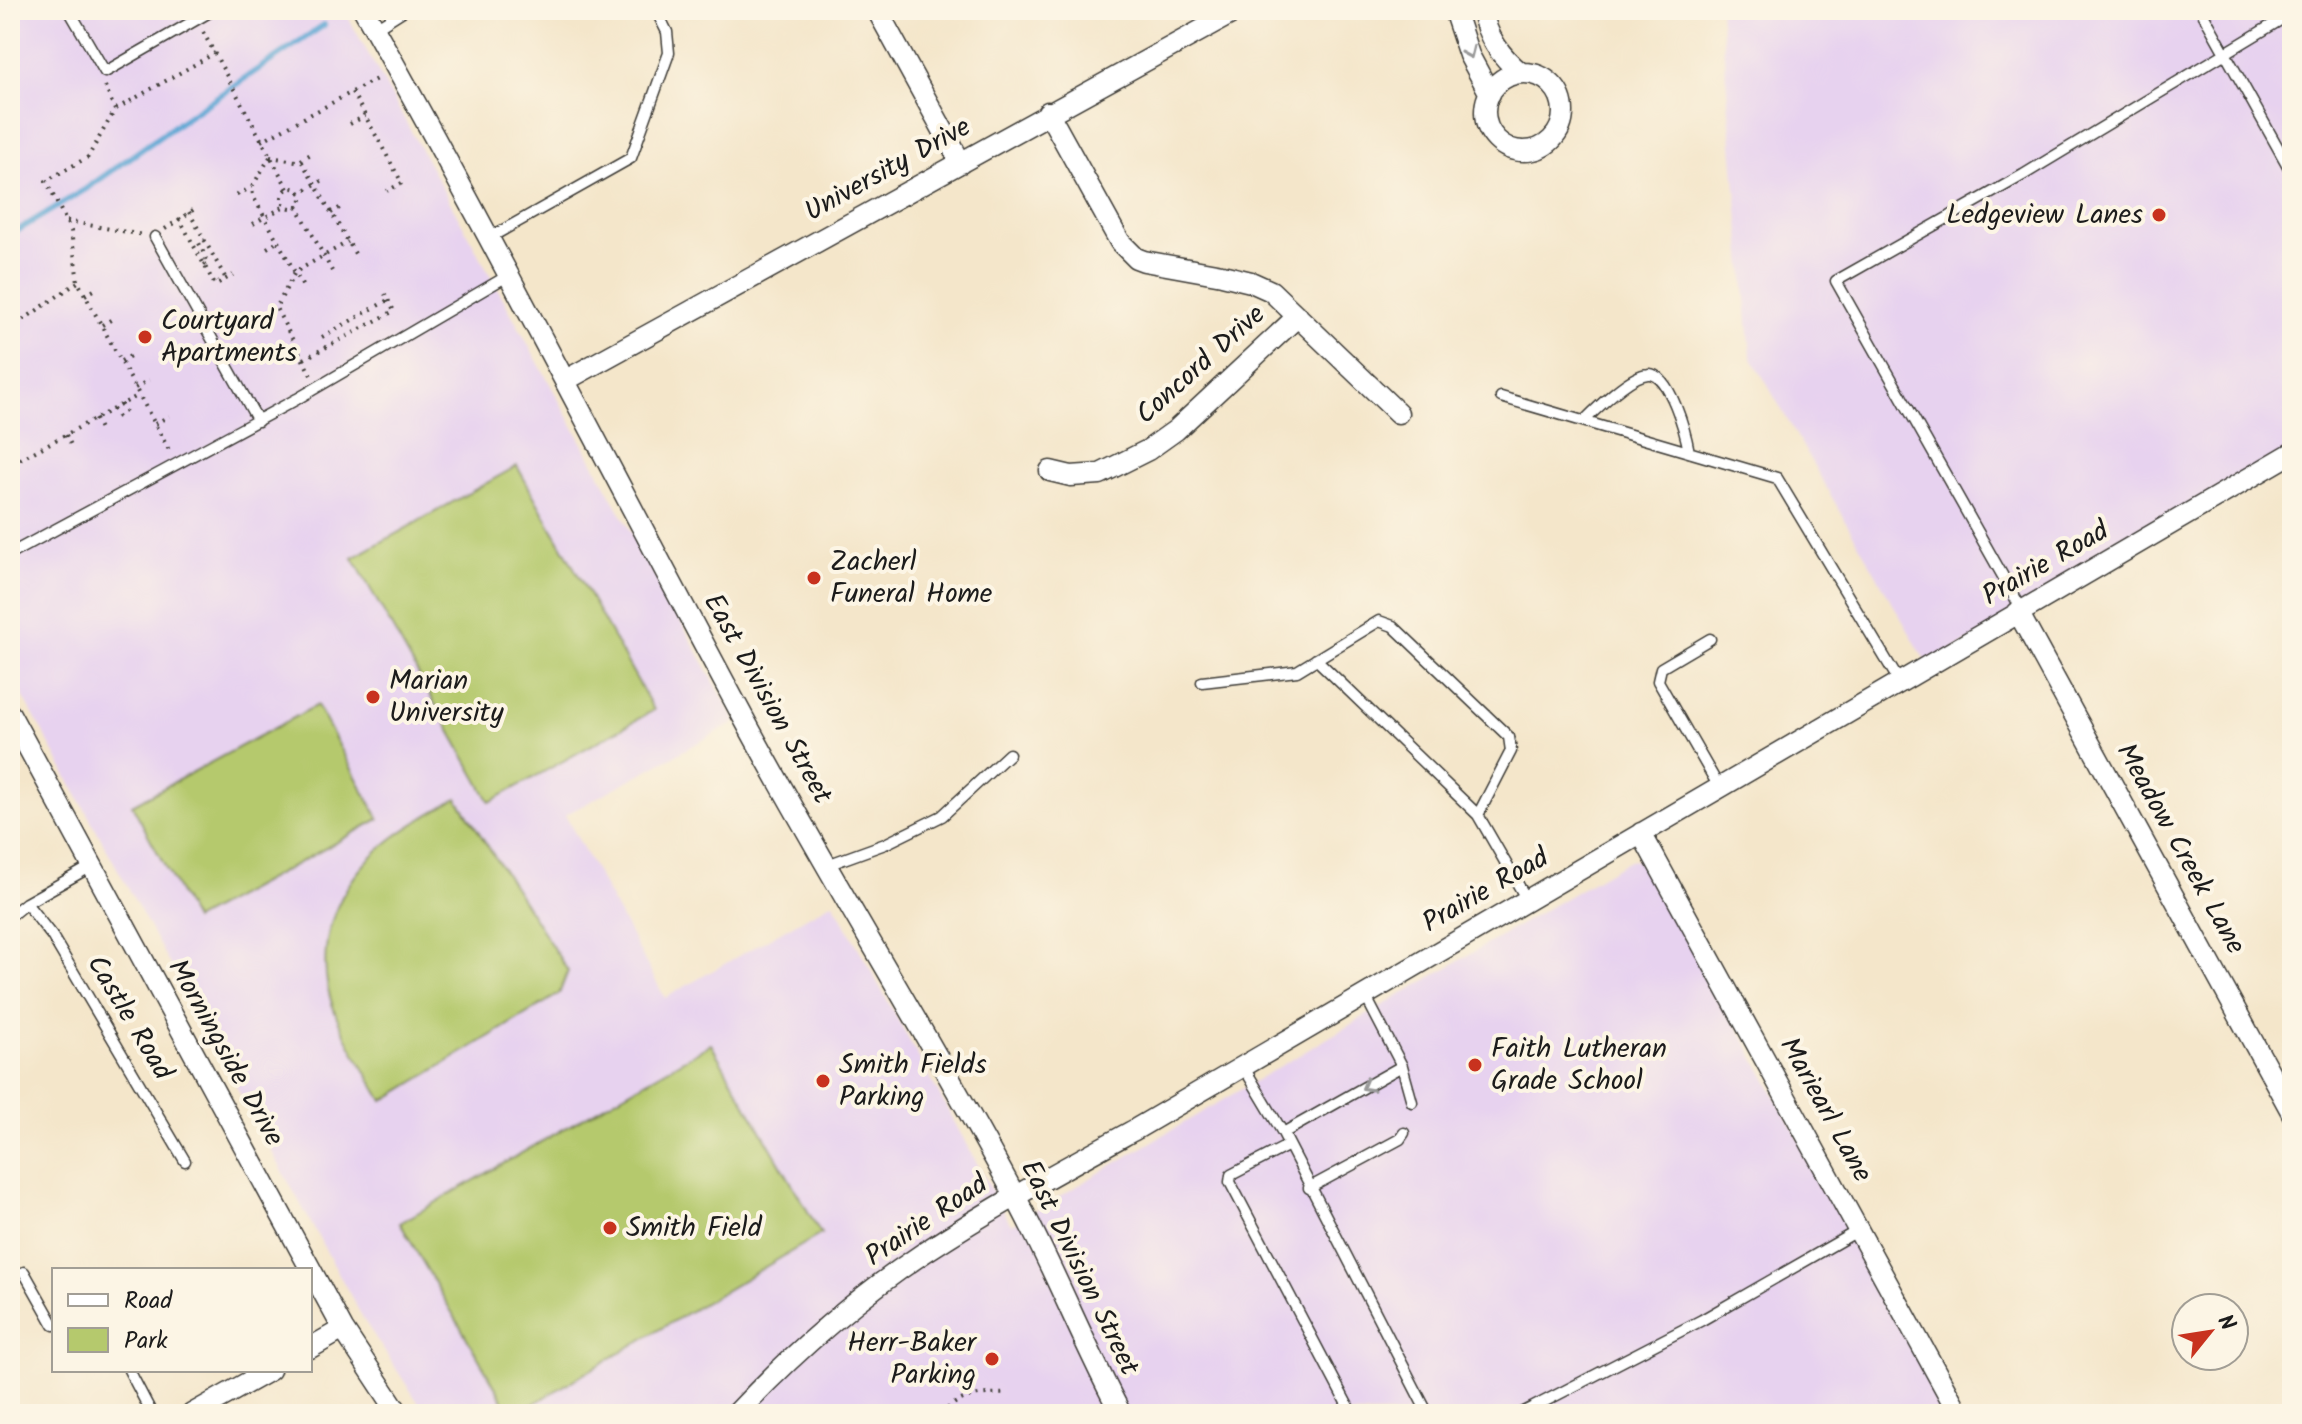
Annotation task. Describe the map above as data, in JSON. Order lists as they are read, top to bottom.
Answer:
{
  "streets": {
    "street": [
      "University Drive",
      "Concord Drive",
      "Prairie Road",
      "East Division Street",
      "Meadow Creek Lane",
      "Morningside Drive",
      "Mariearl Lane"
    ],
    "lane": ["Castle Road"]
  },
  "crossings": [
    ["University Drive", "East Division Street"],
    ["Prairie Road", "East Division Street"],
    ["Prairie Road", "Meadow Creek Lane"],
    ["Prairie Road", "Mariearl Lane"]
  ],
  "places": [
    "Ledgeview Lanes",
    "Courtyard Apartments",
    "Zacherl Funeral Home",
    "Marian University",
    "Faith Lutheran Grade School",
    "Smith Fields Parking",
    "Smith Field",
    "Herr-Baker Parking"
  ],
  "legend": ["Road", "Park"],
  "north": "top right"
}
